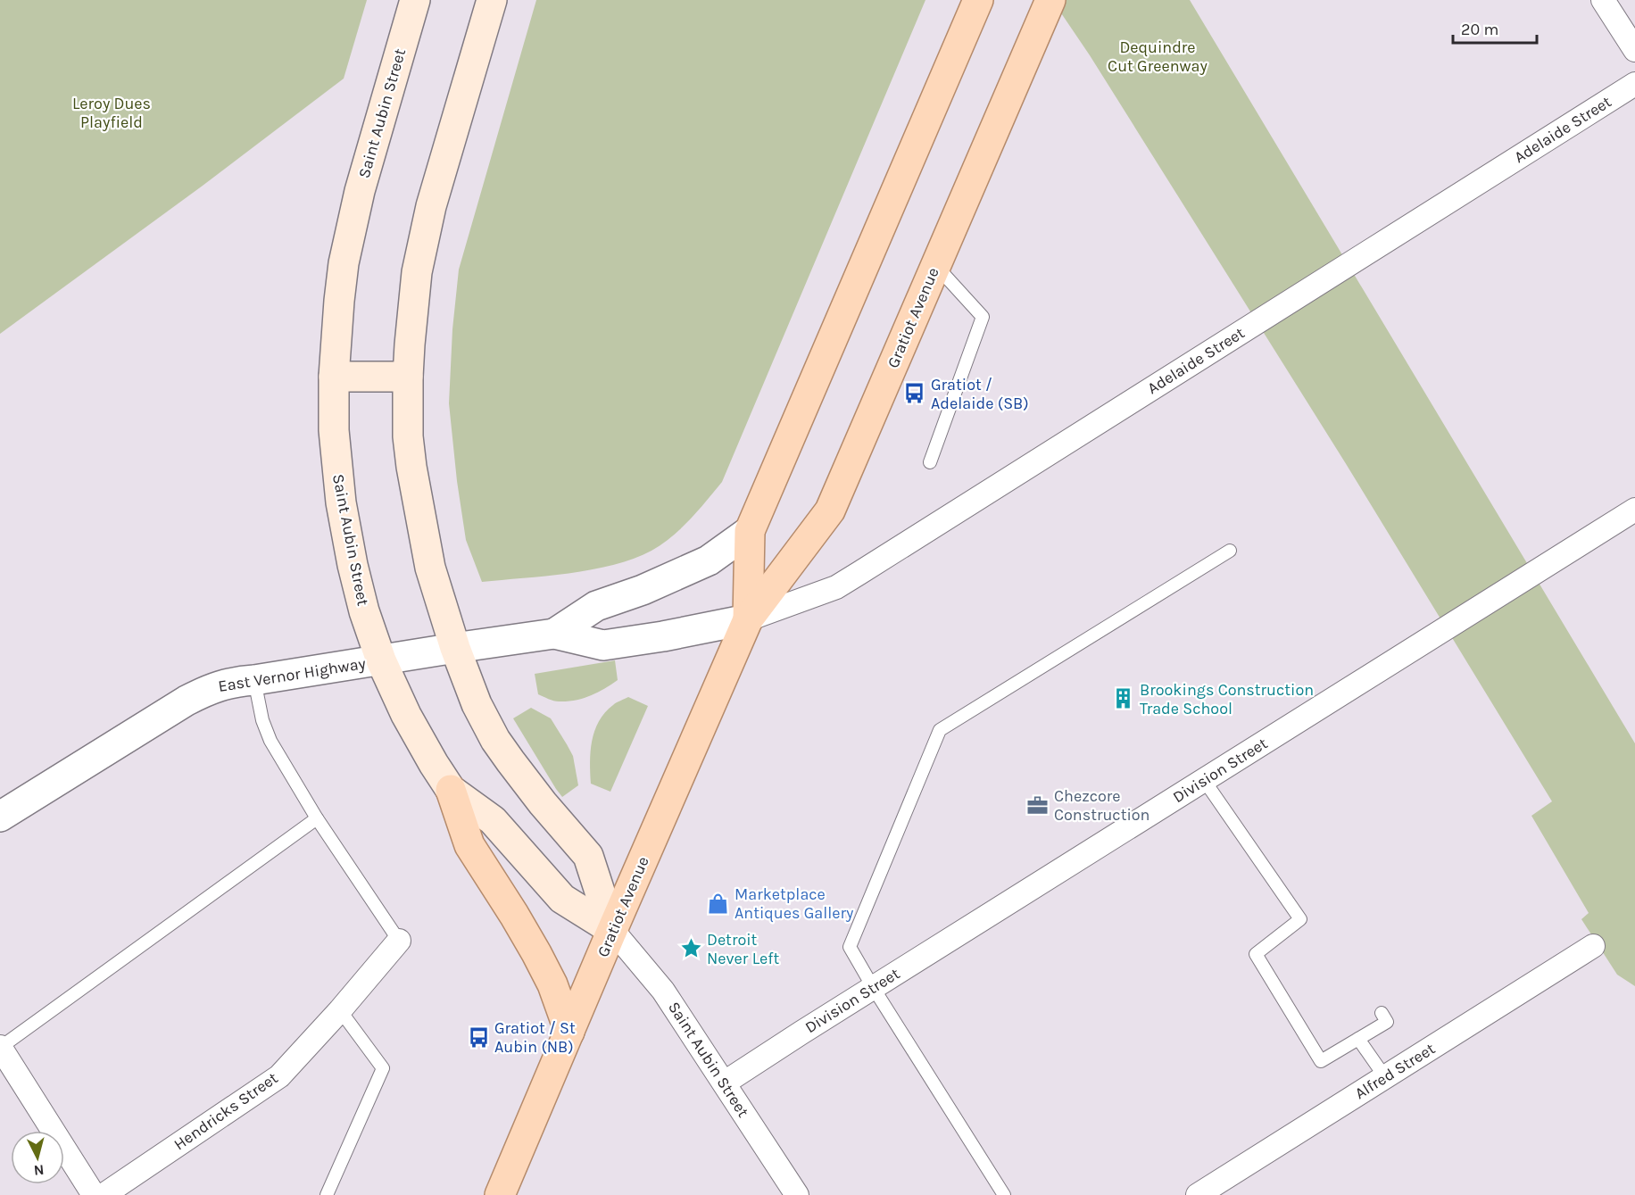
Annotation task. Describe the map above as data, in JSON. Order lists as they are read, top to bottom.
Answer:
{
  "streets": {
    "main road": ["Saint Aubin Street", "Gratiot Avenue"],
    "street": [
      "Adelaide Street",
      "East Vernor Highway",
      "Division Street",
      "Alfred Street",
      "Hendricks Street"
    ]
  },
  "crossings": [
    ["Saint Aubin Street", "Gratiot Avenue"],
    ["Saint Aubin Street", "East Vernor Highway"],
    ["Saint Aubin Street", "Division Street"],
    ["Adelaide Street", "Gratiot Avenue"],
    ["Adelaide Street", "East Vernor Highway"],
    ["Gratiot Avenue", "East Vernor Highway"]
  ],
  "parks": ["Dequindre Cut Greenway", "Leroy Dues Playfield"],
  "places": {
    "bus stop": ["Gratiot / Adelaide (SB)", "Gratiot / St Aubin (NB)"],
    "building": ["Brookings Construction Trade School"],
    "office": ["Chezcore Construction"],
    "shop": ["Marketplace Antiques Gallery"],
    "place": ["Detroit Never Left"]
  },
  "scale_bar": "20 m",
  "north": "bottom"
}
